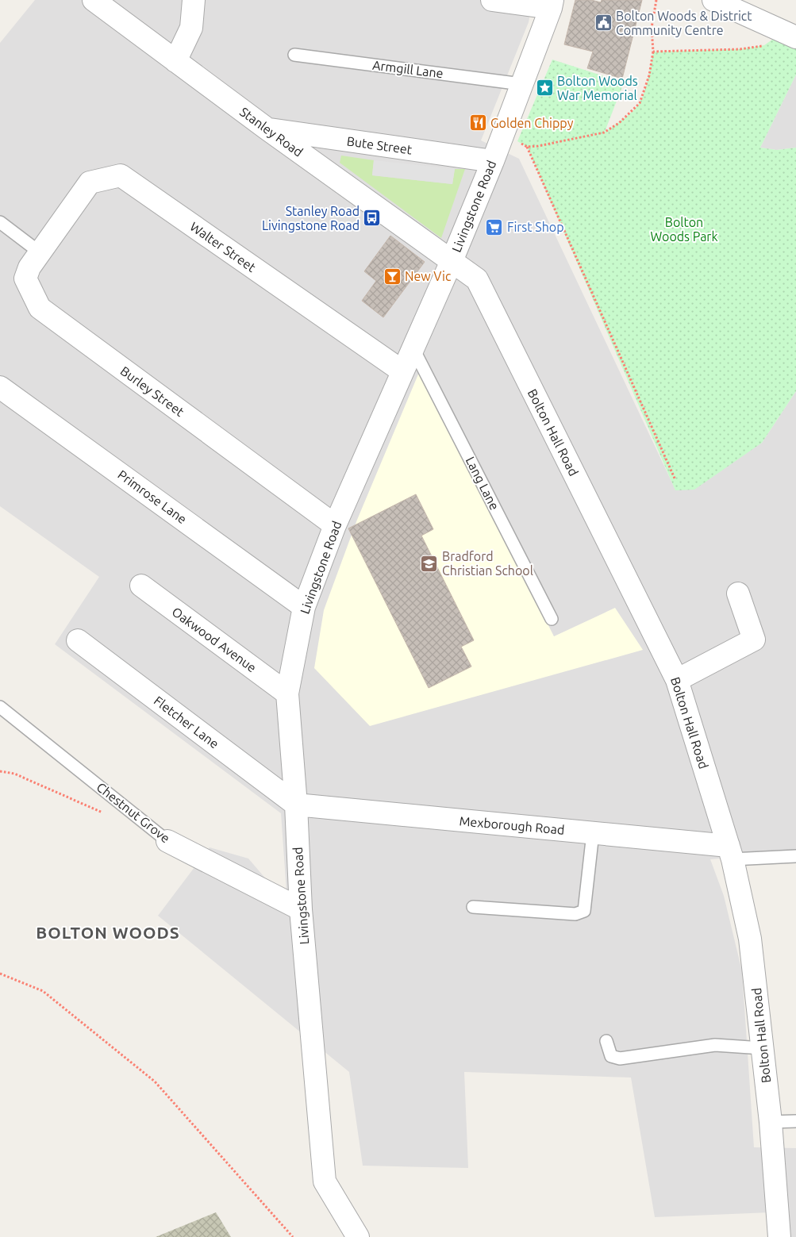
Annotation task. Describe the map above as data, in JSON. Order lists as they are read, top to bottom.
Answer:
{
  "streets": {
    "street": [
      "Stanley Road",
      "Bute Street",
      "Livingstone Road",
      "Walter Street",
      "Burley Street",
      "Bolton Hall Road",
      "Primrose Lane",
      "Oakwood Avenue",
      "Fletcher Lane",
      "Chestnut Grove",
      "Mexborough Road"
    ],
    "lane": ["Armgill Lane", "Lang Lane"]
  },
  "crossings": [
    ["Armgill Lane", "Livingstone Road"],
    ["Stanley Road", "Bute Street"],
    ["Stanley Road", "Livingstone Road"],
    ["Stanley Road", "Bolton Hall Road"],
    ["Bute Street", "Livingstone Road"],
    ["Livingstone Road", "Walter Street"],
    ["Livingstone Road", "Burley Street"],
    ["Livingstone Road", "Bolton Hall Road"],
    ["Livingstone Road", "Lang Lane"],
    ["Livingstone Road", "Primrose Lane"],
    ["Livingstone Road", "Oakwood Avenue"],
    ["Livingstone Road", "Fletcher Lane"],
    ["Livingstone Road", "Chestnut Grove"],
    ["Livingstone Road", "Mexborough Road"],
    ["Walter Street", "Burley Street"],
    ["Bolton Hall Road", "Mexborough Road"],
    ["Fletcher Lane", "Mexborough Road"]
  ],
  "districts": ["BOLTON WOODS"],
  "parks": ["Bolton Woods Park"],
  "places": {
    "public building": ["Bolton Woods & District Community Centre"],
    "place": ["Bolton Woods War Memorial"],
    "restaurant": ["Golden Chippy"],
    "bus stop": ["Stanley Road Livingstone Road"],
    "supermarket": ["First Shop"],
    "bar": ["New Vic"],
    "school or university": ["Bradford Christian School"]
  }
}
